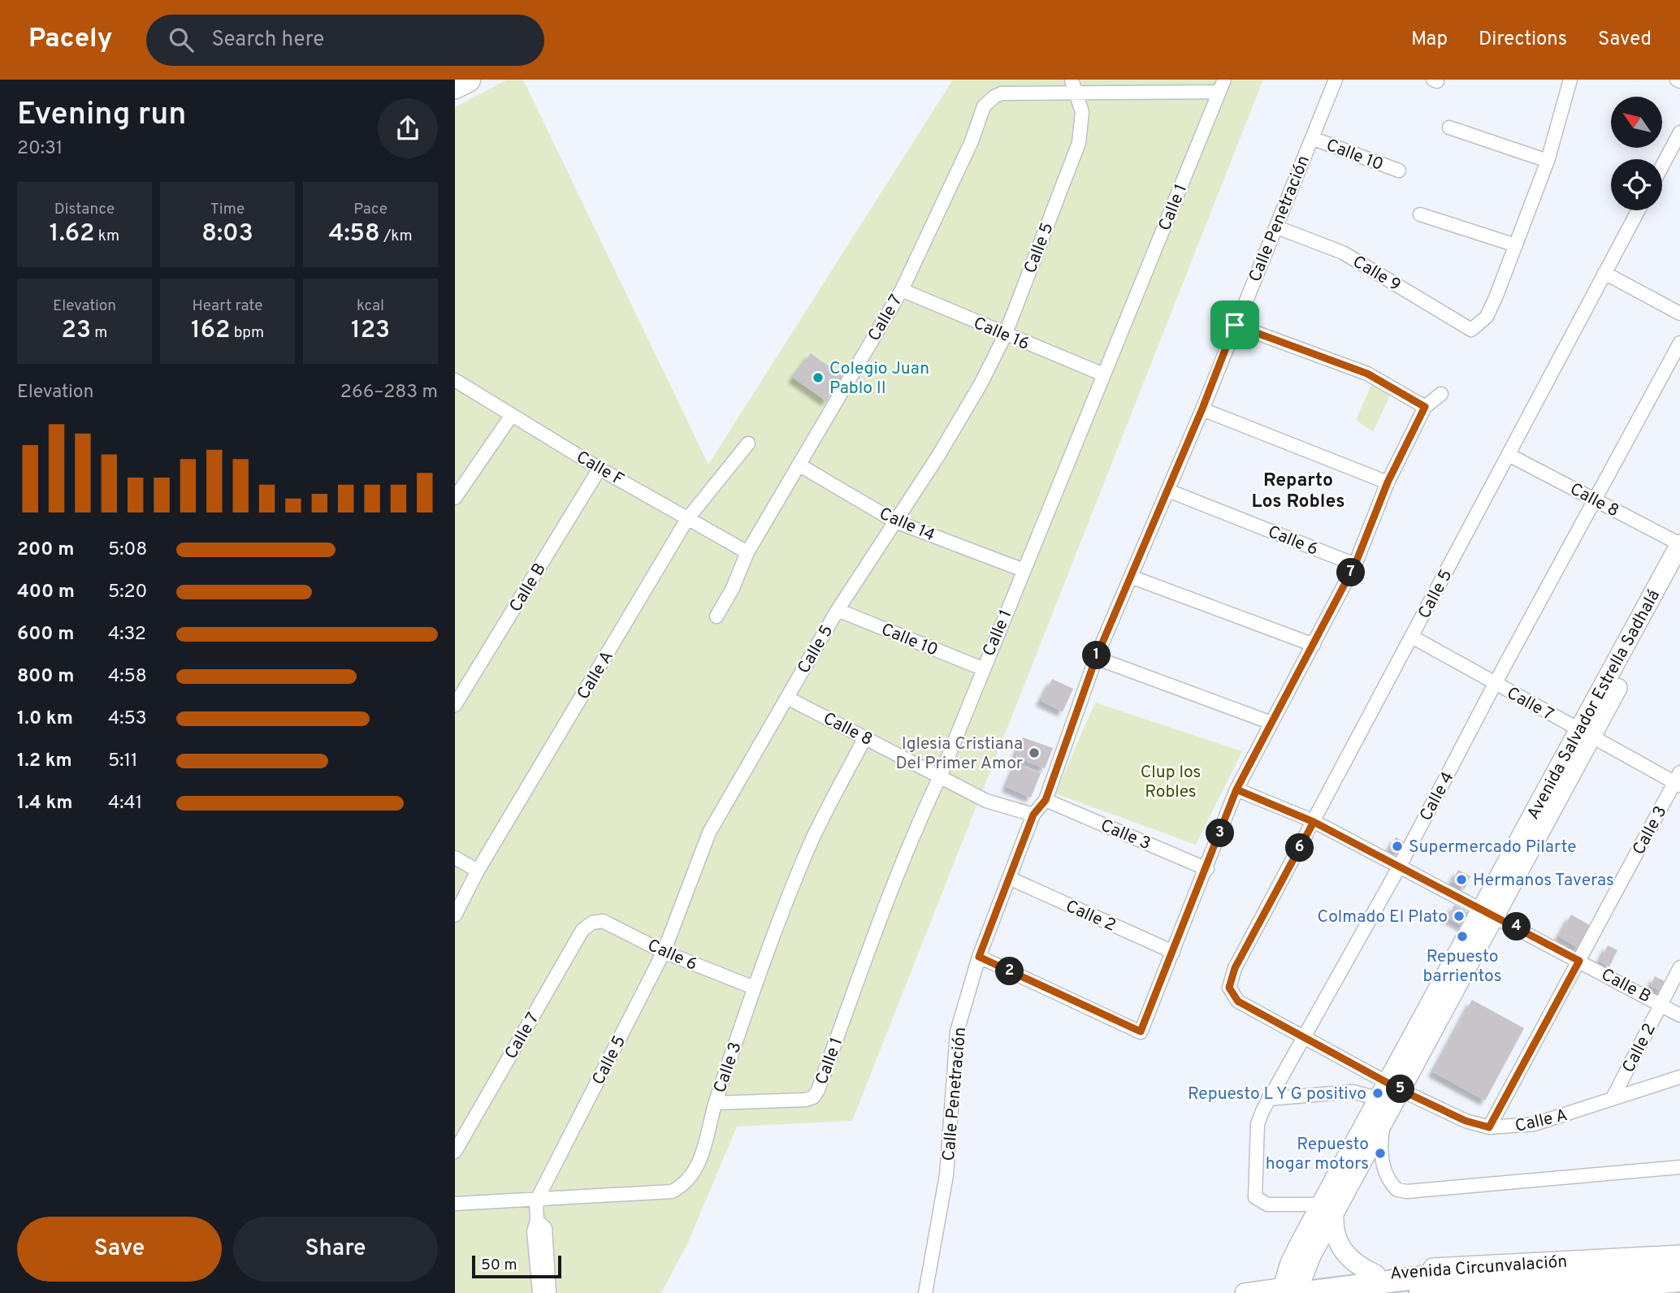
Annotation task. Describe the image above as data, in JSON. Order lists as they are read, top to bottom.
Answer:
{
  "streets": {
    "main road": ["Avenida Salvador Estrella Sadhalá", "Avenida Circunvalación"],
    "street": [
      "Calle 10",
      "Calle 1",
      "Calle Penetración",
      "Calle 5",
      "Calle 9",
      "Calle 7",
      "Calle 16",
      "Calle F",
      "Calle 8",
      "Calle 14",
      "Calle 6",
      "Calle B",
      "Calle A",
      "Calle 4",
      "Calle 3",
      "Calle 2"
    ]
  },
  "crossings": [
    ["Calle 10", "Calle 1"],
    ["Calle 10", "Calle Penetración"],
    ["Calle 10", "Calle 5"],
    ["Calle 1", "Calle 16"],
    ["Calle 1", "Calle 8"],
    ["Calle 1", "Calle 14"],
    ["Calle 1", "Calle 3"],
    ["Calle Penetración", "Calle 9"],
    ["Calle Penetración", "Calle 8"],
    ["Calle Penetración", "Calle 6"],
    ["Calle Penetración", "Calle 3"],
    ["Calle Penetración", "Calle 2"],
    ["Calle 5", "Calle 7"],
    ["Calle 5", "Calle 16"],
    ["Calle 5", "Calle 8"],
    ["Calle 5", "Calle 14"],
    ["Calle 5", "Calle 6"],
    ["Calle 5", "Calle B"],
    ["Calle 5", "Calle A"],
    ["Calle 5", "Calle 3"],
    ["Calle 7", "Calle 16"],
    ["Calle 7", "Calle F"],
    ["Calle 7", "Calle 14"],
    ["Calle 7", "Calle 6"],
    ["Calle 7", "Avenida Salvador Estrella Sadhalá"],
    ["Calle 7", "Calle 4"],
    ["Calle 7", "Calle 3"],
    ["Calle F", "Calle B"],
    ["Calle F", "Calle A"],
    ["Calle 8", "Avenida Salvador Estrella Sadhalá"],
    ["Calle 8", "Calle 4"],
    ["Calle 8", "Calle 3"],
    ["Calle 6", "Calle 3"],
    ["Calle B", "Avenida Salvador Estrella Sadhalá"],
    ["Calle B", "Calle 4"],
    ["Calle B", "Calle 3"],
    ["Calle B", "Calle 2"],
    ["Calle A", "Avenida Salvador Estrella Sadhalá"],
    ["Calle A", "Calle 4"],
    ["Calle A", "Calle 3"],
    ["Calle A", "Calle 2"],
    ["Avenida Salvador Estrella Sadhalá", "Calle 4"],
    ["Avenida Salvador Estrella Sadhalá", "Avenida Circunvalación"]
  ],
  "districts": ["Reparto Los Robles"],
  "parks": ["Clup los Robles"],
  "places": [
    "Colegio Juan Pablo II",
    "Iglesia Cristiana Del Primer Amor",
    "Supermercado Pilarte",
    "Hermanos Taveras",
    "Colmado El Plato",
    "Repuesto barrientos",
    "Repuesto L Y G positivo",
    "Repuesto hogar motors"
  ],
  "scale_bar": "50 m",
  "north": "top left",
  "page": {
    "header": "Pacely",
    "search": "Search here",
    "nav": ["Map", "Directions", "Saved"],
    "heading": ["Evening run", "20:31"],
    "stats": [
      ["Distance", "1.62 km"],
      ["Time", "8:03"],
      ["Pace", "4:58 /km"],
      ["Elevation", "23 m"],
      ["Heart rate", "162 bpm"],
      ["kcal", "123"]
    ],
    "chart": ["Elevation", "266–283 m"],
    "list": [
      {
        "name": "200 m",
        "note": "5:08"
      },
      {
        "name": "400 m",
        "note": "5:20"
      },
      {
        "name": "600 m",
        "note": "4:32"
      },
      {
        "name": "800 m",
        "note": "4:58"
      },
      {
        "name": "1.0 km",
        "note": "4:53"
      },
      {
        "name": "1.2 km",
        "note": "5:11"
      },
      {
        "name": "1.4 km",
        "note": "4:41"
      }
    ],
    "pins": [
      "7",
      "1",
      "3",
      "6",
      "4",
      "2",
      "5"
    ],
    "buttons": ["Save", "Share"],
    "scale": "50 m"
  }
}
